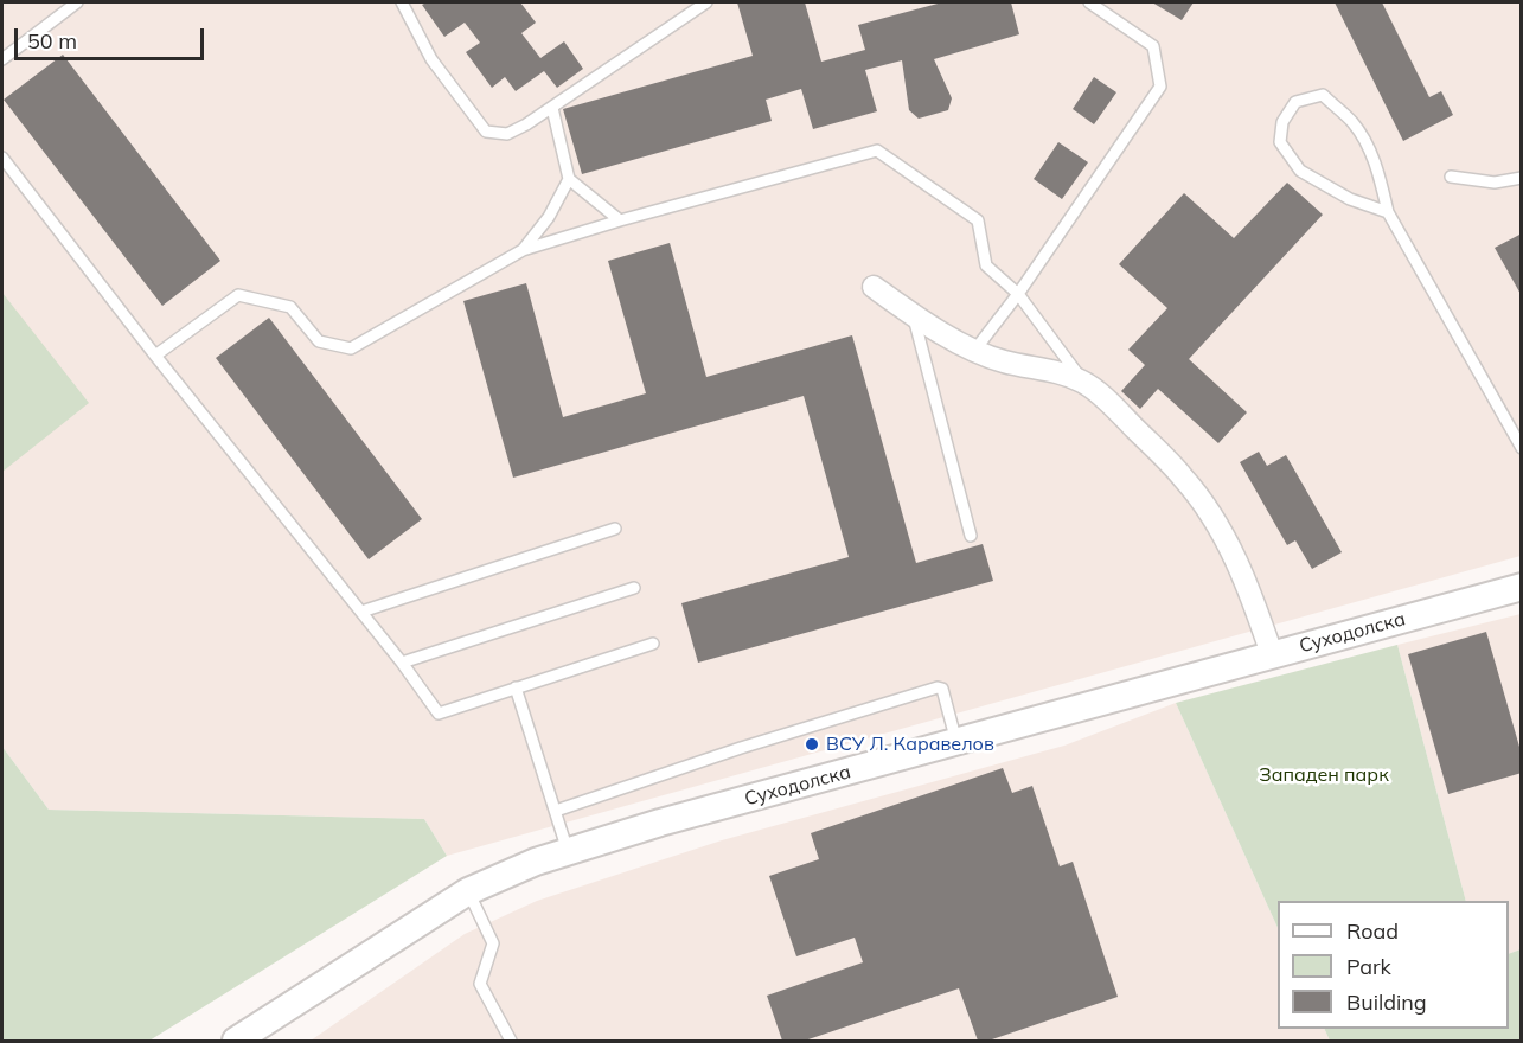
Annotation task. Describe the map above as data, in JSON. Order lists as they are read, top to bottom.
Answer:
{
  "streets": {
    "street": ["Суходолска"]
  },
  "parks": ["Западен парк"],
  "places": ["ВСУ Л. Каравелов"],
  "legend": ["Road", "Park", "Building"],
  "scale_bar": "50 m"
}
